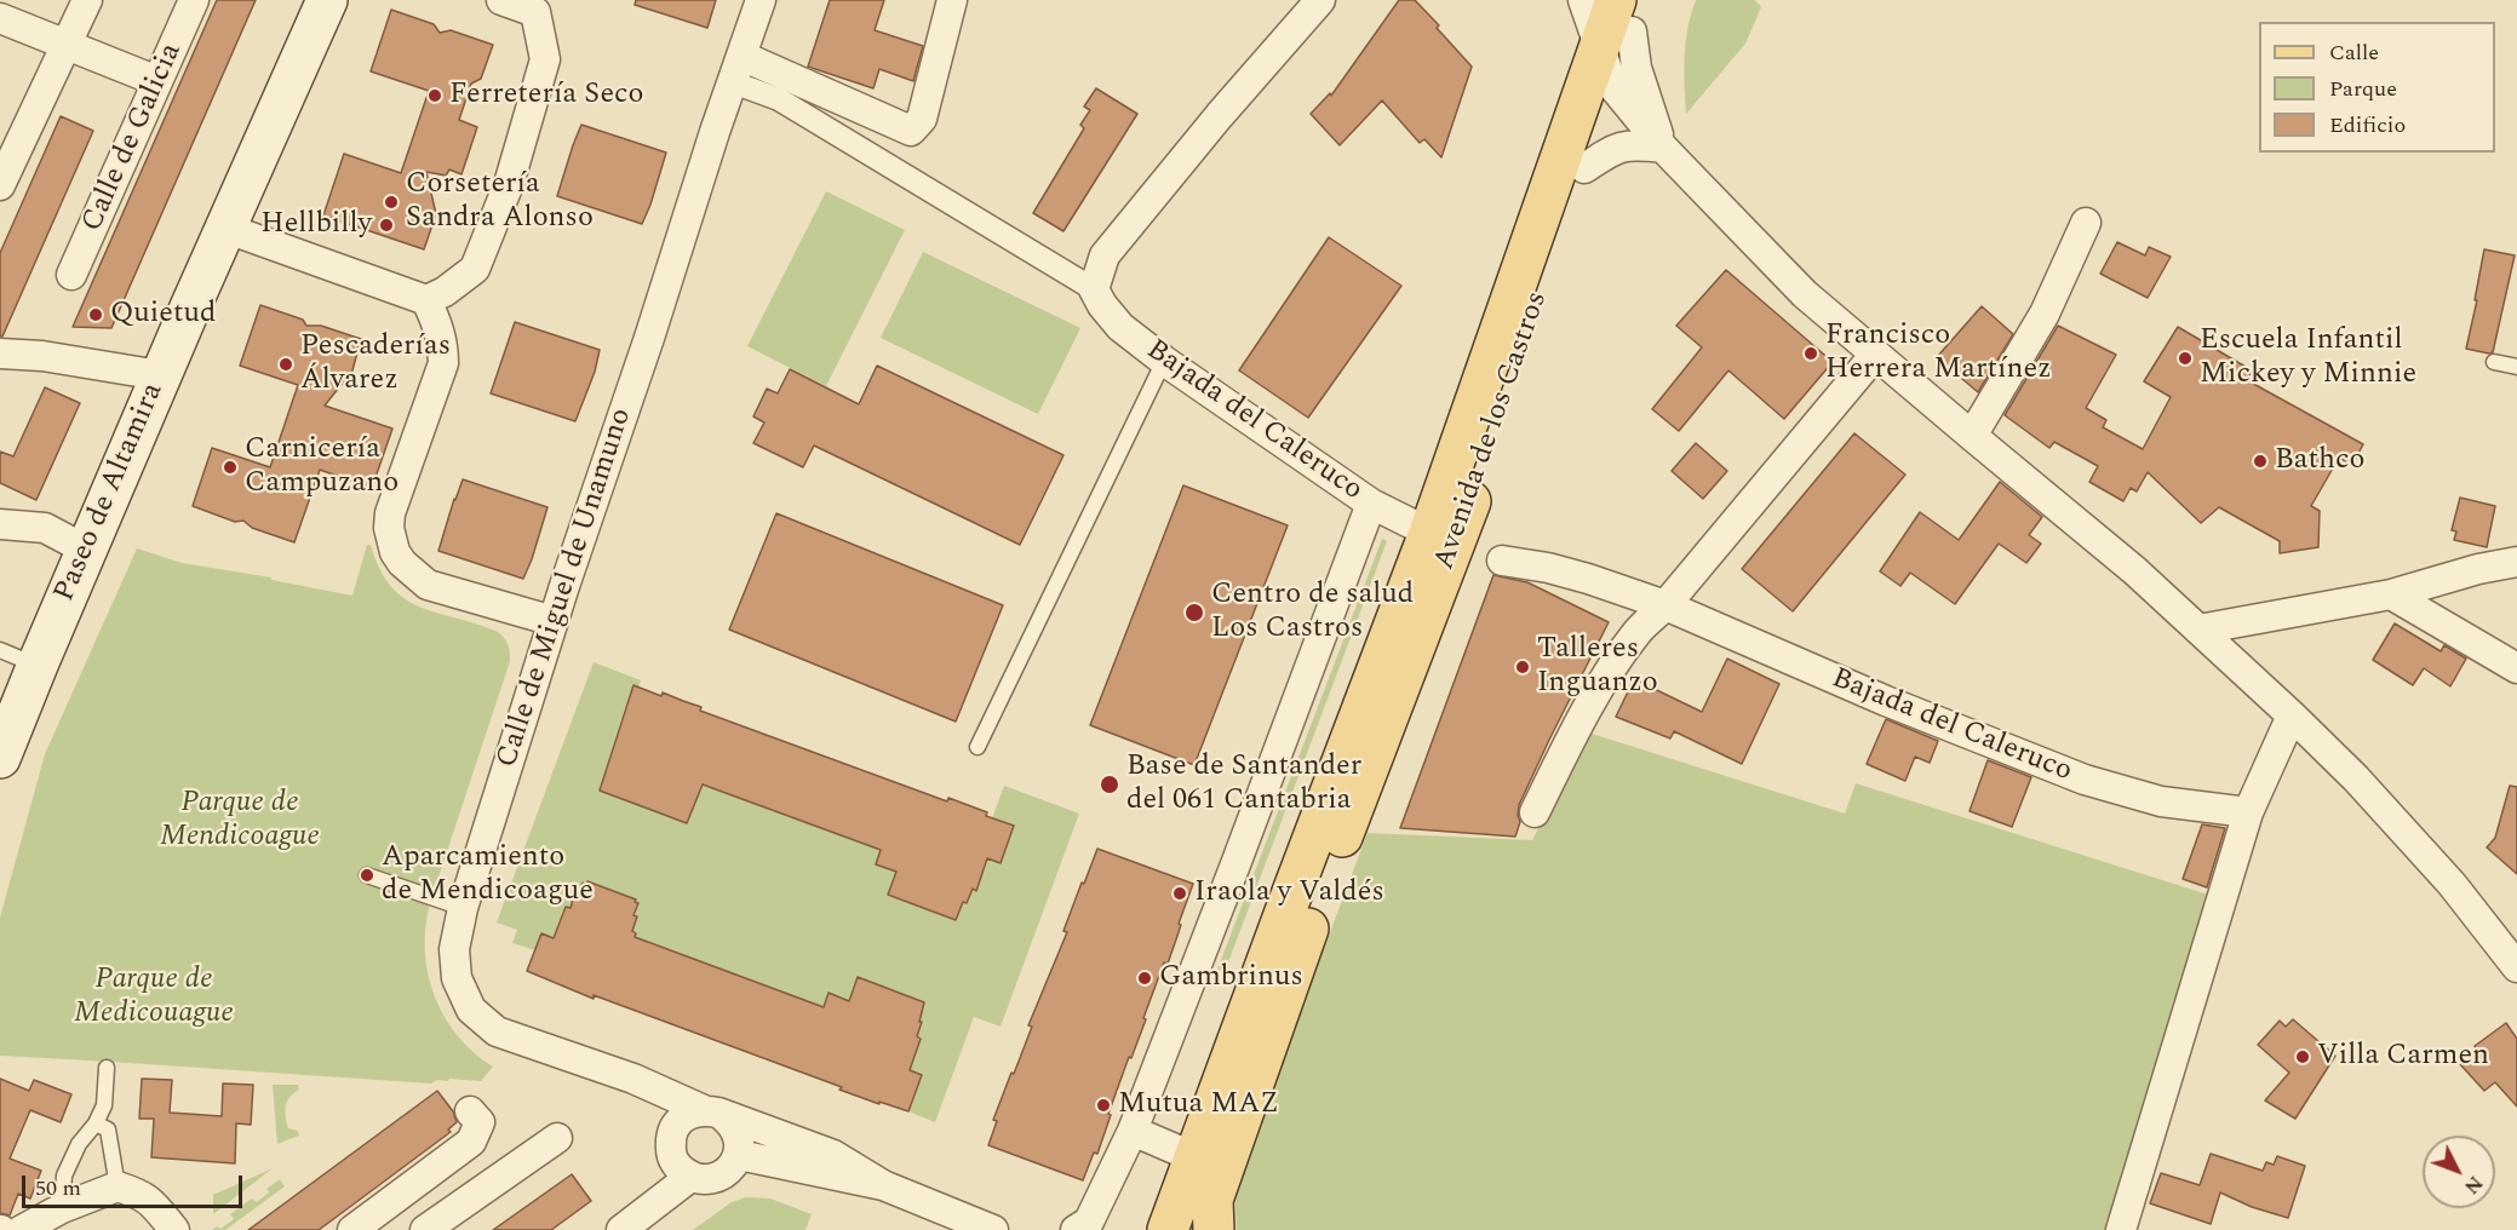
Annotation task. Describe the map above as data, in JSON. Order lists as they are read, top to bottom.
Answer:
{
  "streets": {
    "main road": ["Avenida de los Castros", "Paseo de Altamira"],
    "street": ["Calle de Galicia", "Bajada del Caleruco", "Calle de Miguel de Unamuno"]
  },
  "crossings": [
    ["Bajada del Caleruco", "Avenida de los Castros"],
    ["Bajada del Caleruco", "Calle de Miguel de Unamuno"]
  ],
  "parks": ["Parque de Mendicoague", "Parque de Medicouague"],
  "places": [
    "Ferretería Seco",
    "Corsetería Sandra Alonso",
    "Hellbilly",
    "Quietud",
    "Francisco Herrera Martínez",
    "Escuela Infantil Mickey y Minnie",
    "Pescaderías Álvarez",
    "Bathco",
    "Carnicería Campuzano",
    "Centro de salud Los Castros",
    "Talleres Inguanzo",
    "Base de Santander del 061 Cantabria",
    "Aparcamiento de Mendicoague",
    "Iraola y Valdés",
    "Gambrinus",
    "Villa Carmen",
    "Mutua MAZ"
  ],
  "legend": ["Calle", "Parque", "Edificio"],
  "scale_bar": "50 m",
  "north": "bottom right"
}
